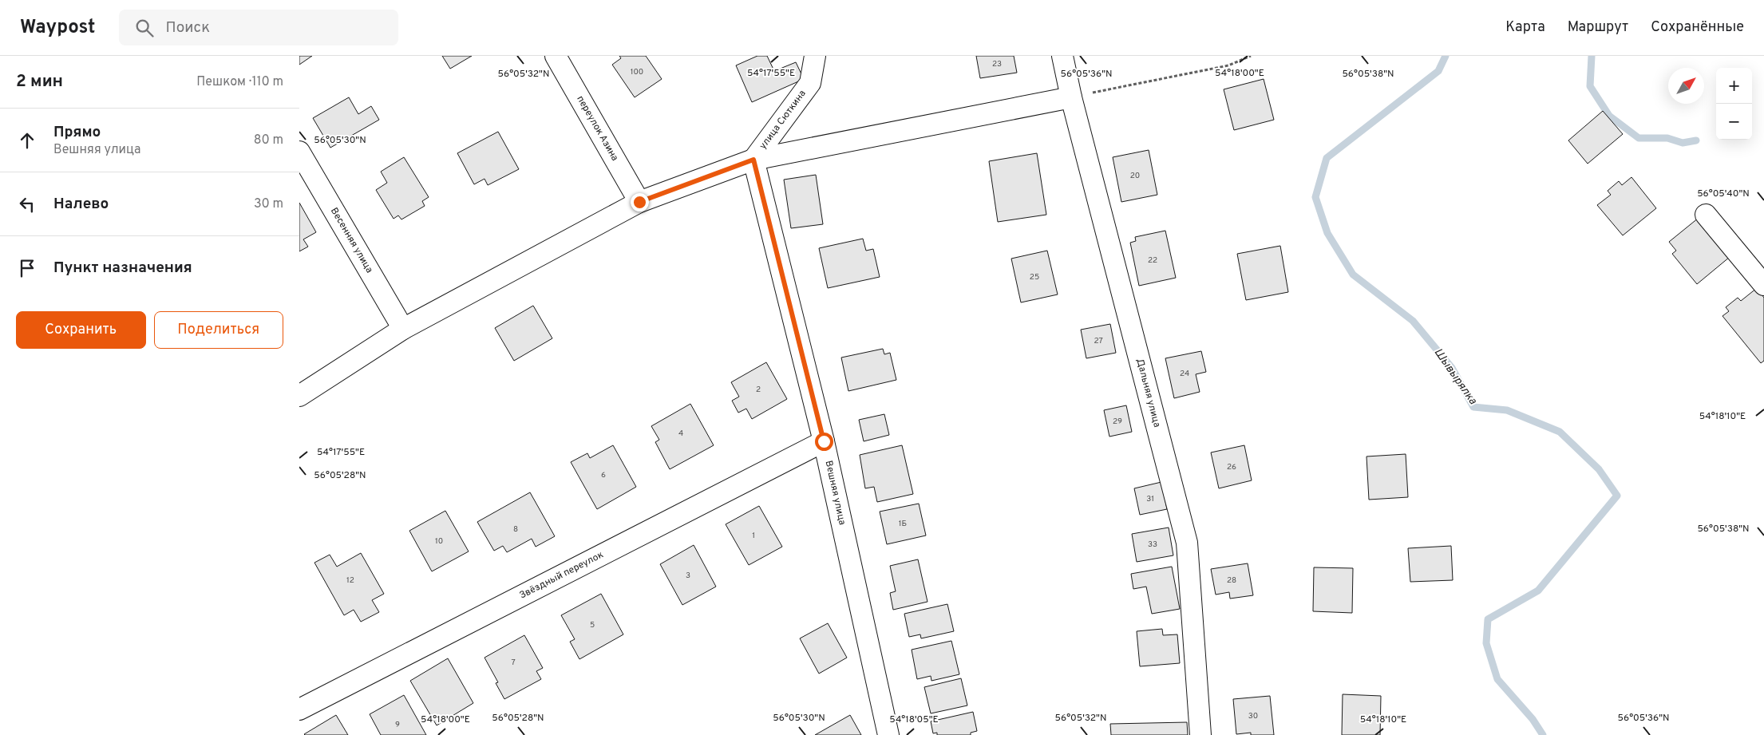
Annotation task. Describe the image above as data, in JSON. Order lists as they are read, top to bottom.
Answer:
{
  "streets": {
    "street": [
      "улица Сюткина",
      "переулок Азина",
      "Весенняя улица",
      "Дальняя улица",
      "Вешняя улица",
      "Звёздный переулок"
    ]
  },
  "crossings": [
    ["улица Сюткина", "Вешняя улица"],
    ["Вешняя улица", "Звёздный переулок"]
  ],
  "water": ["Шывырялка"],
  "house_numbers": [
    "23",
    "100",
    "20",
    "22",
    "25",
    "27",
    "24",
    "2",
    "29",
    "4",
    "26",
    "6",
    "31",
    "1Б",
    "8",
    "1",
    "10",
    "33",
    "3",
    "12",
    "28",
    "5",
    "7",
    "30",
    "9"
  ],
  "north": "top right",
  "page": {
    "header": "Waypost",
    "search": "Поиск",
    "nav": ["Карта", "Маршрут", "Сохранённые"],
    "heading": ["2 мин", "Пешком · 110 m"],
    "map_buttons": ["+", "−"],
    "list": [
      ["Прямо", "Вешняя улица", "80 m"],
      ["Налево", "30 m"],
      "Пункт назначения"
    ],
    "buttons": ["Сохранить", "Поделиться"]
  },
  "coordinates": [
    "54°17'55\"E",
    "54°18'00\"E",
    "56°05'32\"N",
    "56°05'36\"N",
    "56°05'38\"N",
    "56°05'30\"N",
    "56°05'40\"N",
    "54°18'10\"E",
    "56°05'28\"N",
    "54°18'05\"E"
  ]
}
